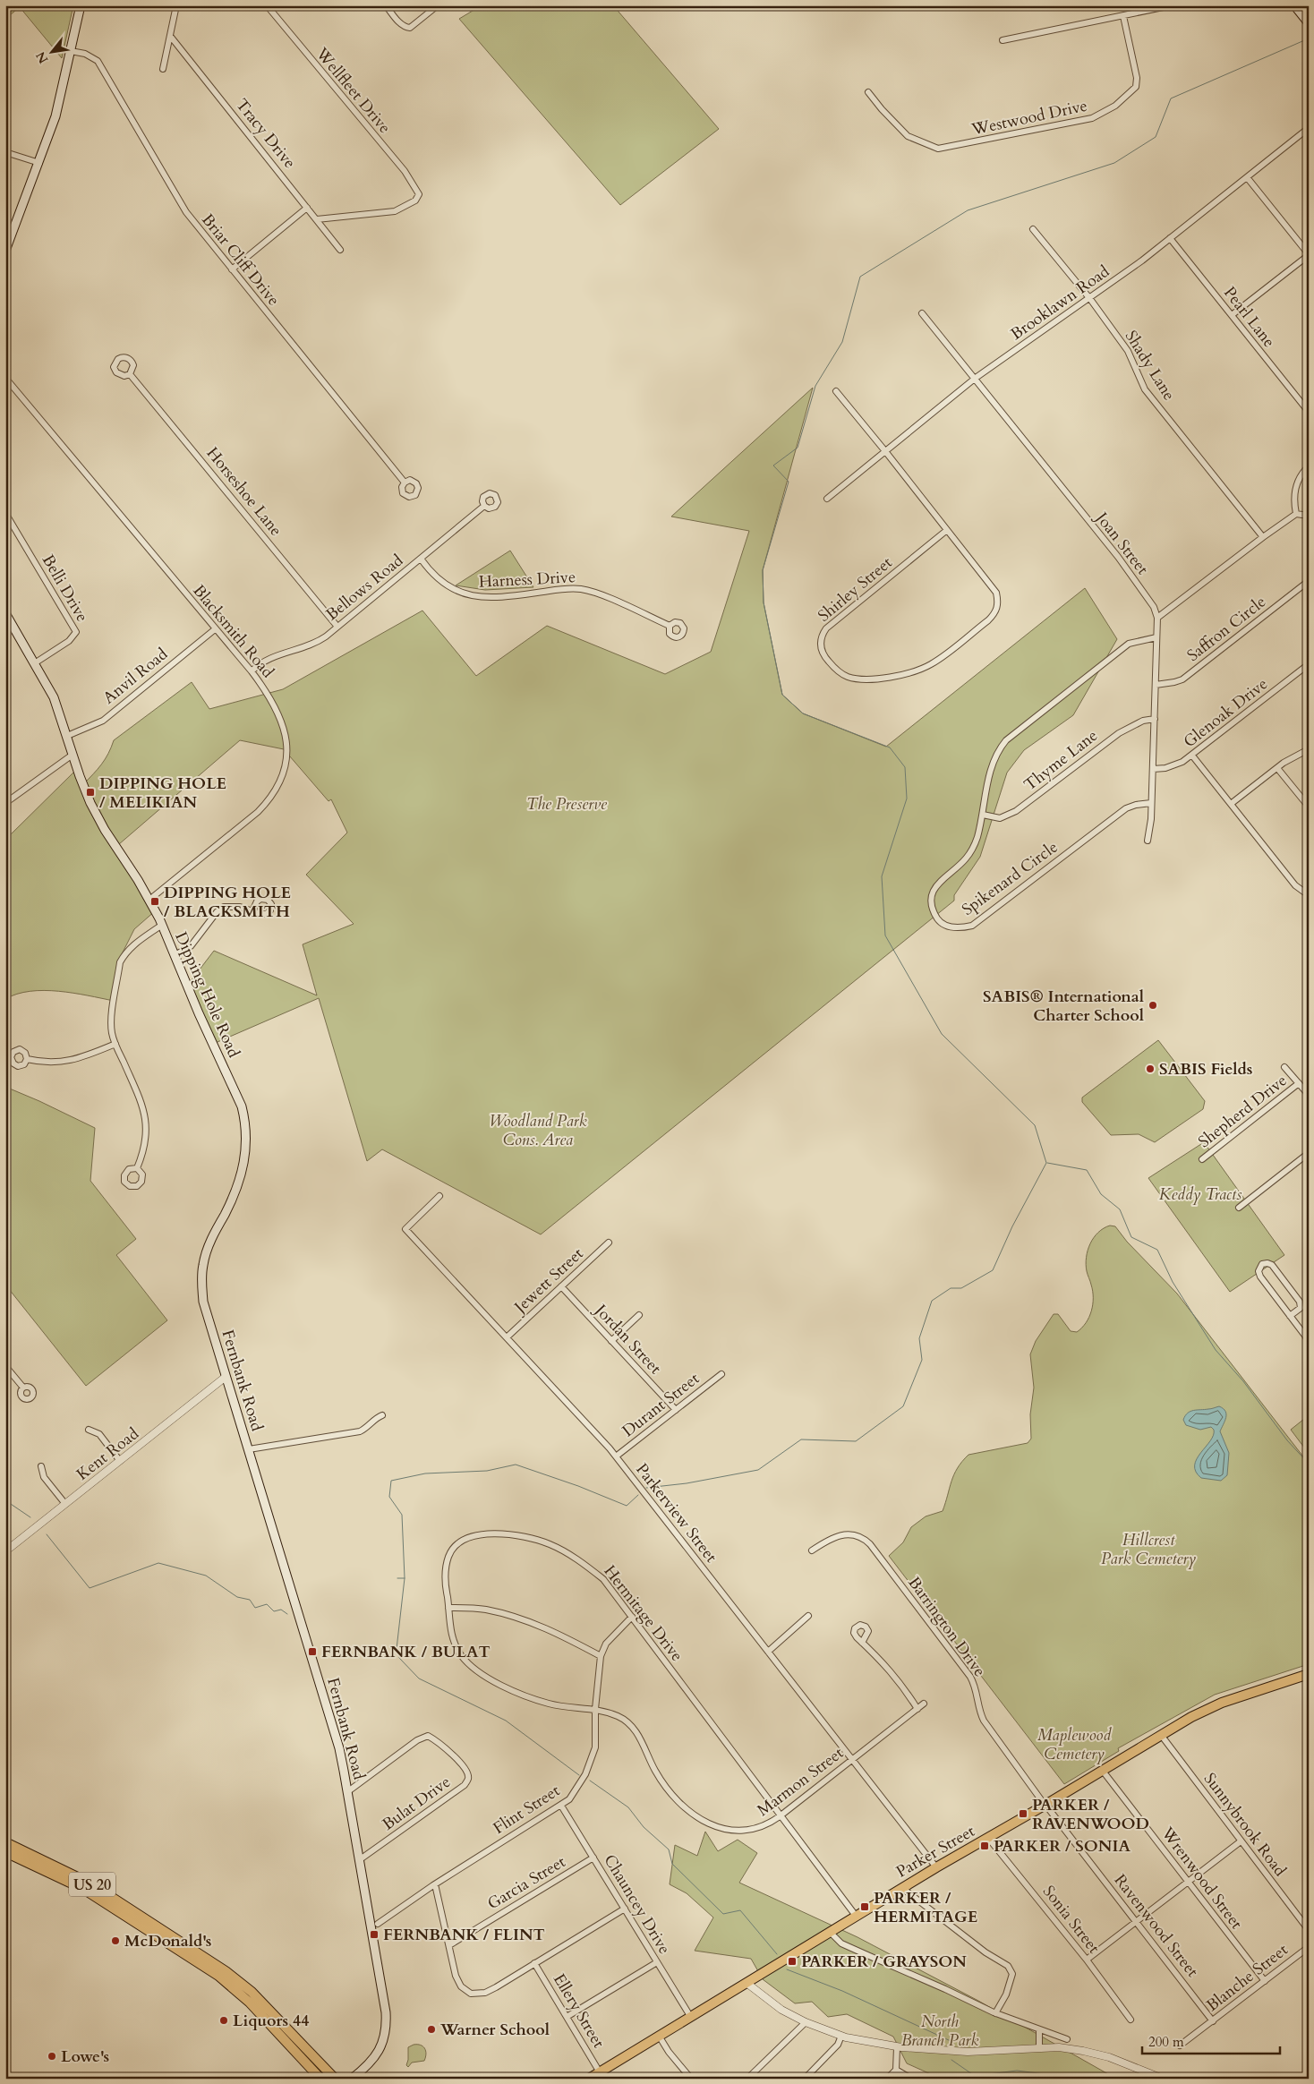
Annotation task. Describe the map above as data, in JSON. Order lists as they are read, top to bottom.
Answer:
{
  "streets": {
    "main road": [
      "Dipping Hole Road",
      "Fernbank Road",
      "Parker Street",
      "US 20"
    ],
    "street": [
      "Wellfleet Drive",
      "Westwood Drive",
      "Tracy Drive",
      "Briar Cliff Drive",
      "Brooklawn Road",
      "Pearl Lane",
      "Shady Lane",
      "Horseshoe Lane",
      "Joan Street",
      "Harness Drive",
      "Bellows Road",
      "Belli Drive",
      "Shirley Street",
      "Saffron Circle",
      "Blacksmith Road",
      "Anvil Road",
      "Glenoak Drive",
      "Thyme Lane",
      "Spikenard Circle",
      "Shepherd Drive",
      "Jewett Street",
      "Jordan Street",
      "Durant Street",
      "Kent Road",
      "Parkerview Street",
      "Hermitage Drive",
      "Barrington Drive",
      "Marmon Street",
      "Bulat Drive",
      "Flint Street",
      "Sunnybrook Road",
      "Wrenwood Street",
      "Garcia Street",
      "Chauncey Drive",
      "Sonia Street",
      "Ravenwood Street",
      "Blanche Street",
      "Ellery Street"
    ]
  },
  "crossings": [
    ["Wellfleet Drive", "Tracy Drive"],
    ["Brooklawn Road", "Pearl Lane"],
    ["Brooklawn Road", "Shady Lane"],
    ["Brooklawn Road", "Joan Street"],
    ["Brooklawn Road", "Shirley Street"],
    ["Horseshoe Lane", "Bellows Road"],
    ["Joan Street", "Saffron Circle"],
    ["Joan Street", "Glenoak Drive"],
    ["Joan Street", "Thyme Lane"],
    ["Joan Street", "Spikenard Circle"],
    ["Harness Drive", "Bellows Road"],
    ["Bellows Road", "Blacksmith Road"],
    ["Belli Drive", "Dipping Hole Road"],
    ["Blacksmith Road", "Anvil Road"],
    ["Blacksmith Road", "Dipping Hole Road"],
    ["Anvil Road", "Dipping Hole Road"],
    ["Thyme Lane", "Spikenard Circle"],
    ["Dipping Hole Road", "Fernbank Road"],
    ["Jewett Street", "Jordan Street"],
    ["Jewett Street", "Parkerview Street"],
    ["Jordan Street", "Durant Street"],
    ["Fernbank Road", "Kent Road"],
    ["Fernbank Road", "Bulat Drive"],
    ["Durant Street", "Parkerview Street"],
    ["Parkerview Street", "Marmon Street"],
    ["Parkerview Street", "Parker Street"],
    ["Hermitage Drive", "Marmon Street"],
    ["Hermitage Drive", "Flint Street"],
    ["Hermitage Drive", "Parker Street"],
    ["Barrington Drive", "Parker Street"],
    ["Barrington Drive", "Ravenwood Street"],
    ["Marmon Street", "Flint Street"],
    ["Flint Street", "Chauncey Drive"],
    ["Sunnybrook Road", "Parker Street"],
    ["Parker Street", "Wrenwood Street"],
    ["Parker Street", "Chauncey Drive"],
    ["Parker Street", "Sonia Street"],
    ["Parker Street", "Ravenwood Street"],
    ["Parker Street", "Ellery Street"],
    ["Wrenwood Street", "Blanche Street"],
    ["Garcia Street", "Chauncey Drive"],
    ["Ravenwood Street", "Blanche Street"]
  ],
  "parks": [
    "The Preserve",
    "Woodland Park Cons. Area",
    "Keddy Tracts",
    "Hillcrest Park Cemetery",
    "Maplewood Cemetery",
    "North Branch Park"
  ],
  "places": {
    "transit": [
      "DIPPING HOLE / MELIKIAN",
      "DIPPING HOLE / BLACKSMITH",
      "FERNBANK / BULAT",
      "PARKER / RAVENWOOD",
      "PARKER / SONIA",
      "PARKER / HERMITAGE",
      "FERNBANK / FLINT",
      "PARKER / GRAYSON"
    ],
    "other": [
      "SABIS® International Charter School",
      "SABIS Fields",
      "McDonald's",
      "Liquors 44",
      "Warner School",
      "Lowe's"
    ]
  },
  "scale_bar": "200 m",
  "north": "bottom left"
}
